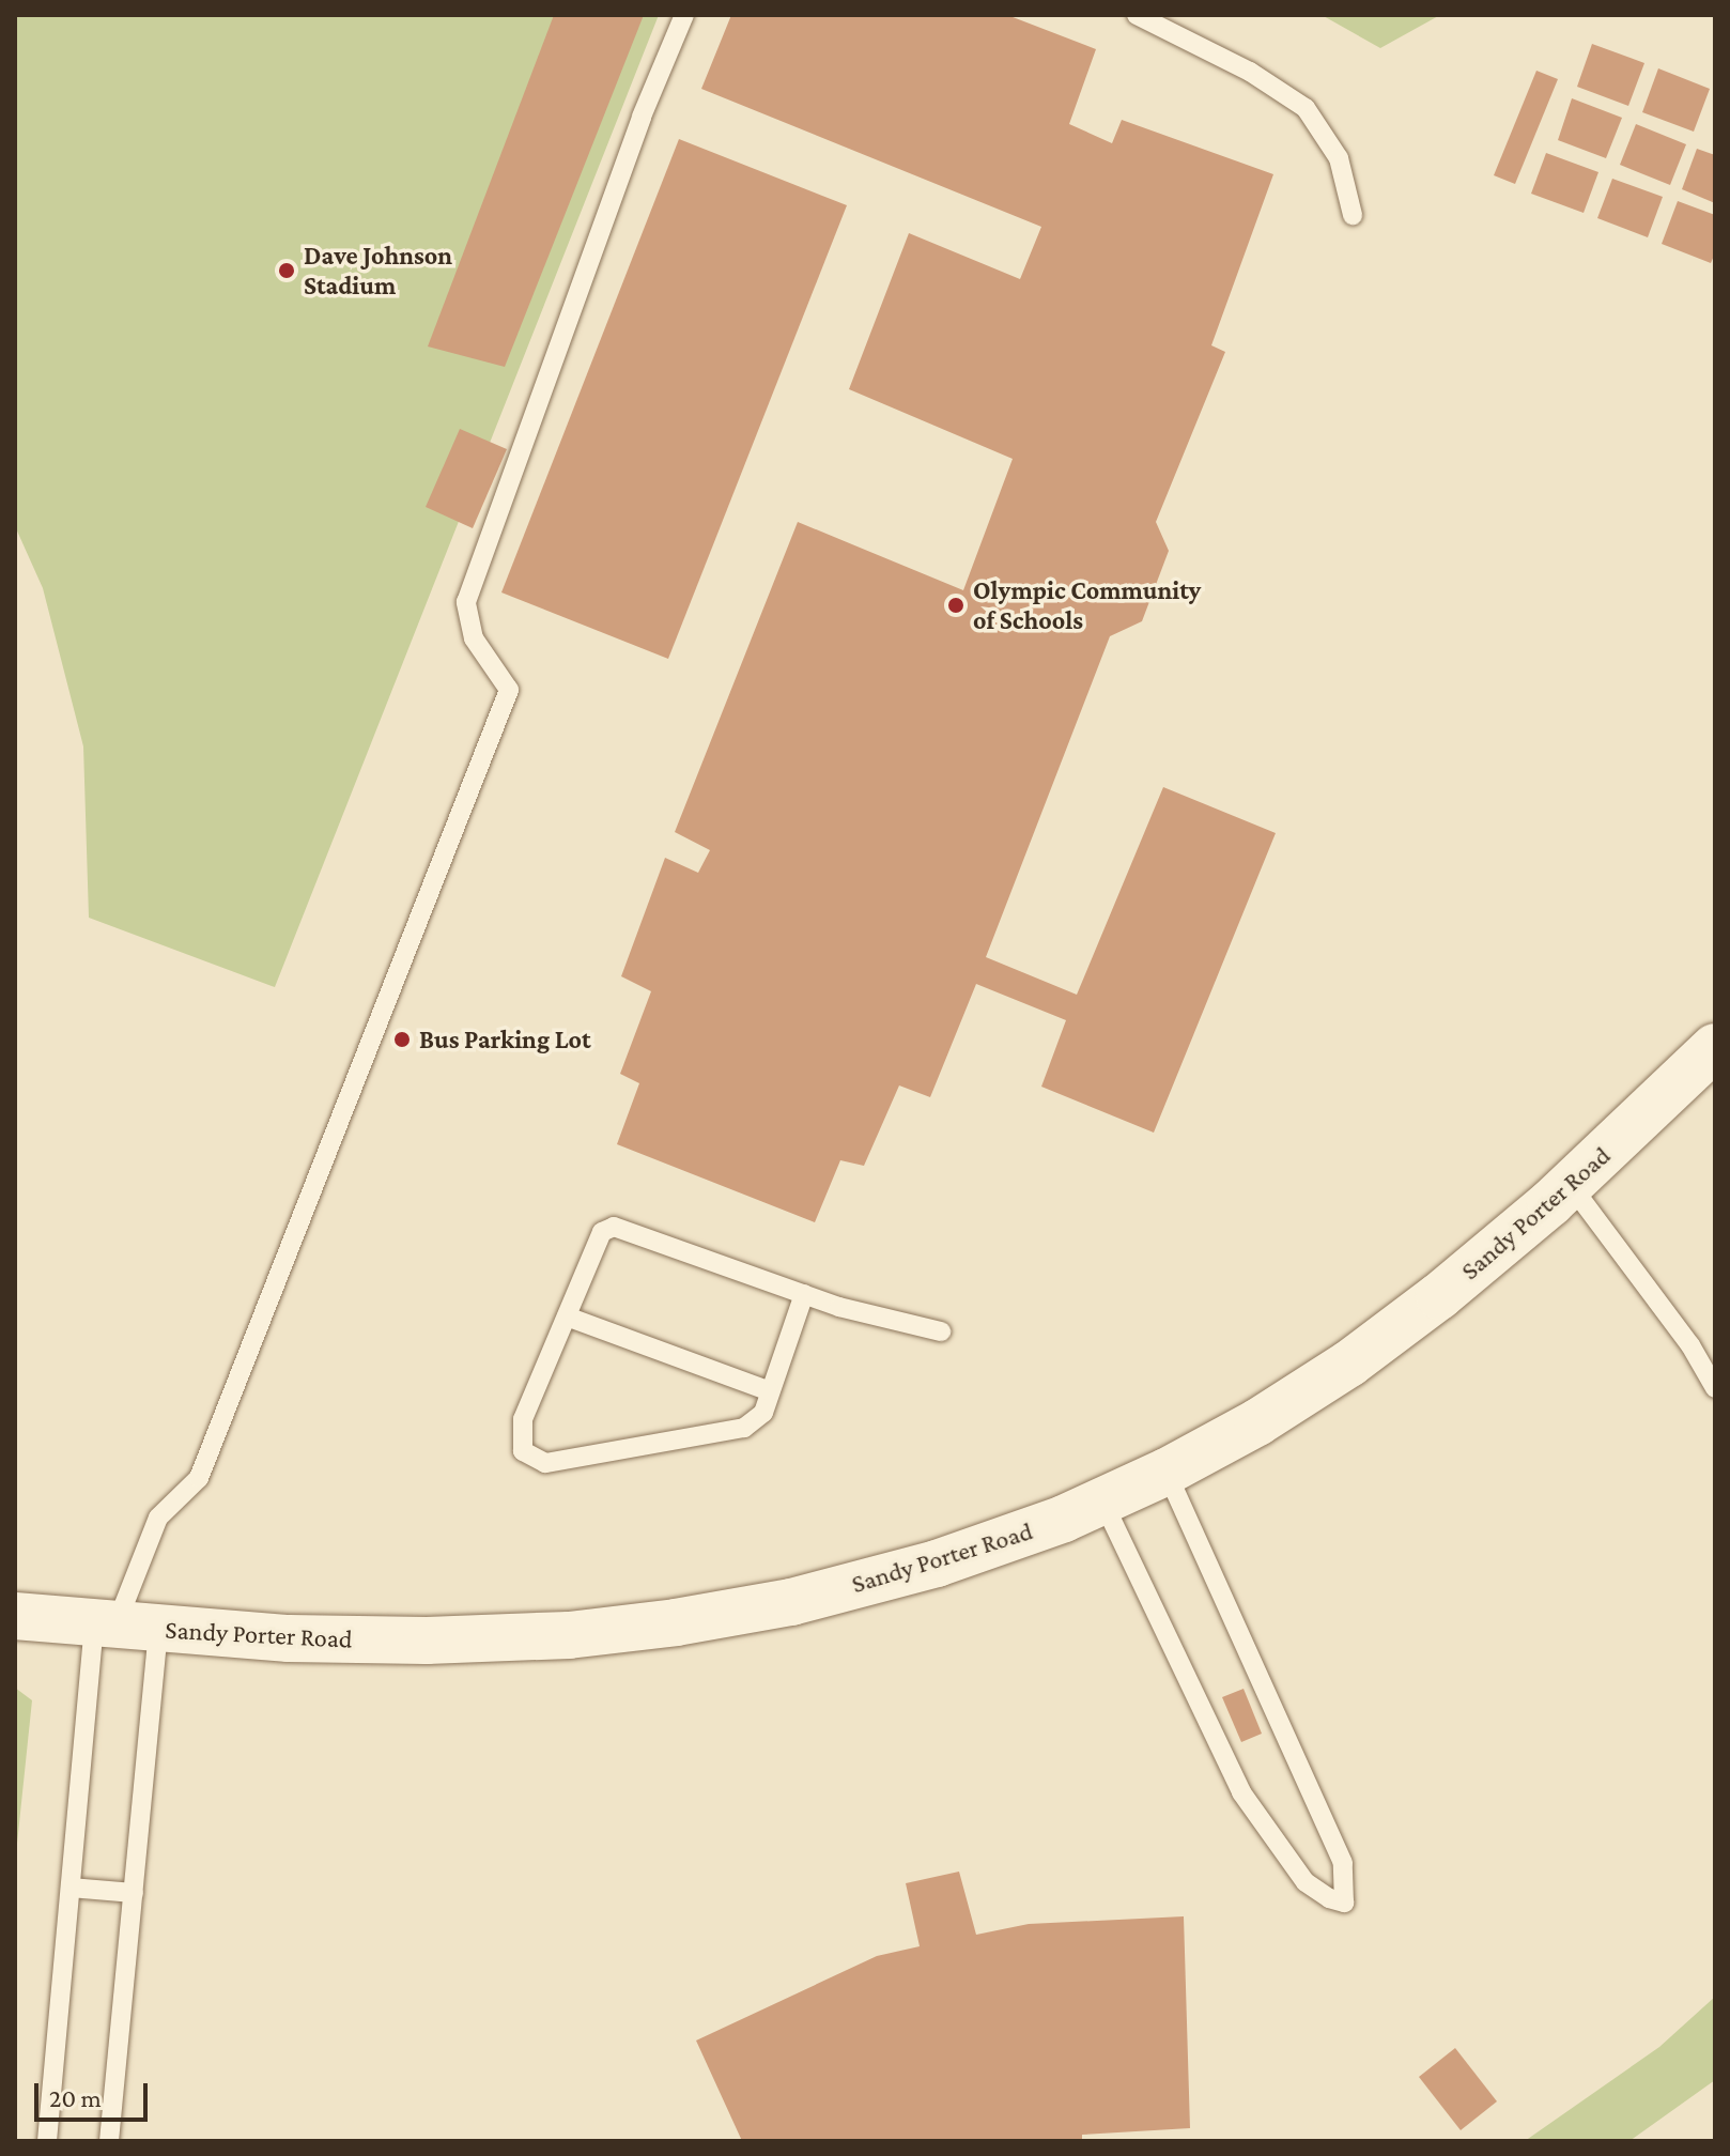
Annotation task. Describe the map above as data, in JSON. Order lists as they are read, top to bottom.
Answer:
{
  "streets": {
    "street": ["Sandy Porter Road"]
  },
  "places": ["Dave Johnson Stadium", "Olympic Community of Schools", "Bus Parking Lot"],
  "scale_bar": "20 m"
}
